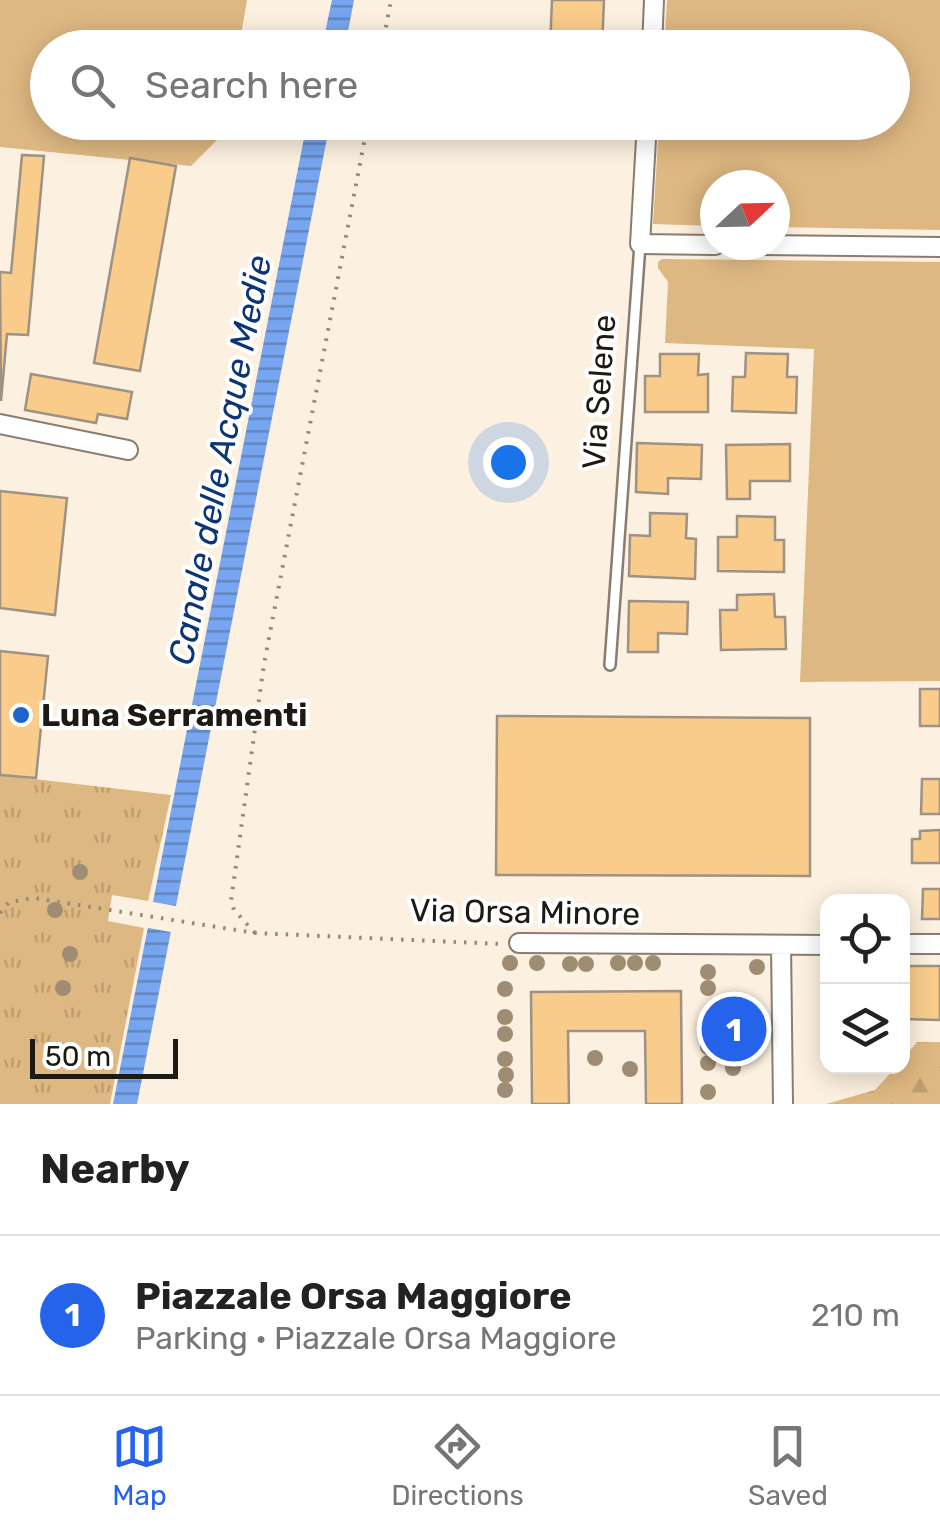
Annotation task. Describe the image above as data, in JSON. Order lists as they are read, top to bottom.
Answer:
{
  "streets": {
    "street": ["Via Selene", "Via Orsa Minore"]
  },
  "water": ["Canale delle Acque Medie"],
  "places": ["Luna Serramenti"],
  "scale_bar": "50 m",
  "north": "right",
  "page": {
    "search": "Search here",
    "pins": "1",
    "scale": "50 m",
    "heading": "Nearby",
    "list": [
      {
        "mark": "1",
        "name": "Piazzale Orsa Maggiore",
        "note": "Parking · Piazzale Orsa Maggiore",
        "value": "210 m"
      }
    ],
    "nav": ["Map", "Directions", "Saved"]
  }
}
